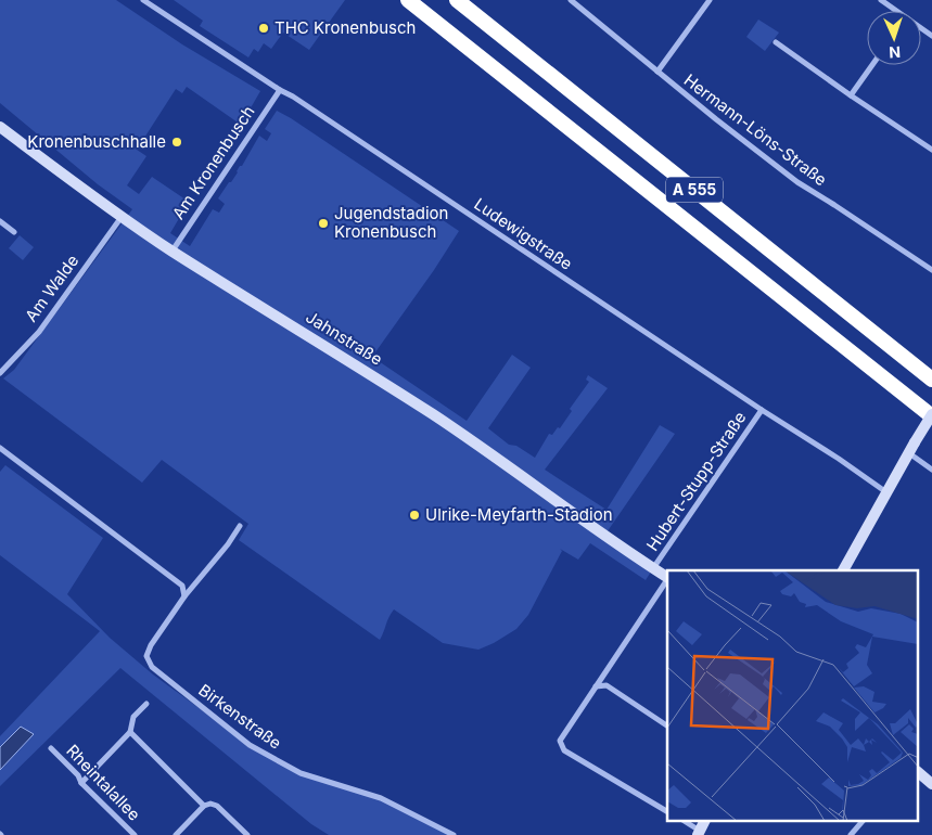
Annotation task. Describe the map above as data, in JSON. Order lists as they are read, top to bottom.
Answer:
{
  "streets": {
    "highway": ["A 555"],
    "street": [
      "Hermann-Löns-Straße",
      "Am Kronenbusch",
      "Ludewigstraße",
      "Am Walde",
      "Jahnstraße",
      "Hubert-Stupp-Straße",
      "Birkenstraße",
      "Rheintalallee"
    ]
  },
  "crossings": [
    ["Am Kronenbusch", "Ludewigstraße"],
    ["Am Kronenbusch", "Jahnstraße"],
    ["Ludewigstraße", "Hubert-Stupp-Straße"],
    ["Am Walde", "Jahnstraße"],
    ["Jahnstraße", "Hubert-Stupp-Straße"]
  ],
  "places": [
    "THC Kronenbusch",
    "Kronenbuschhalle",
    "Jugendstadion Kronenbusch",
    "Ulrike-Meyfarth-Stadion"
  ],
  "north": "bottom"
}
